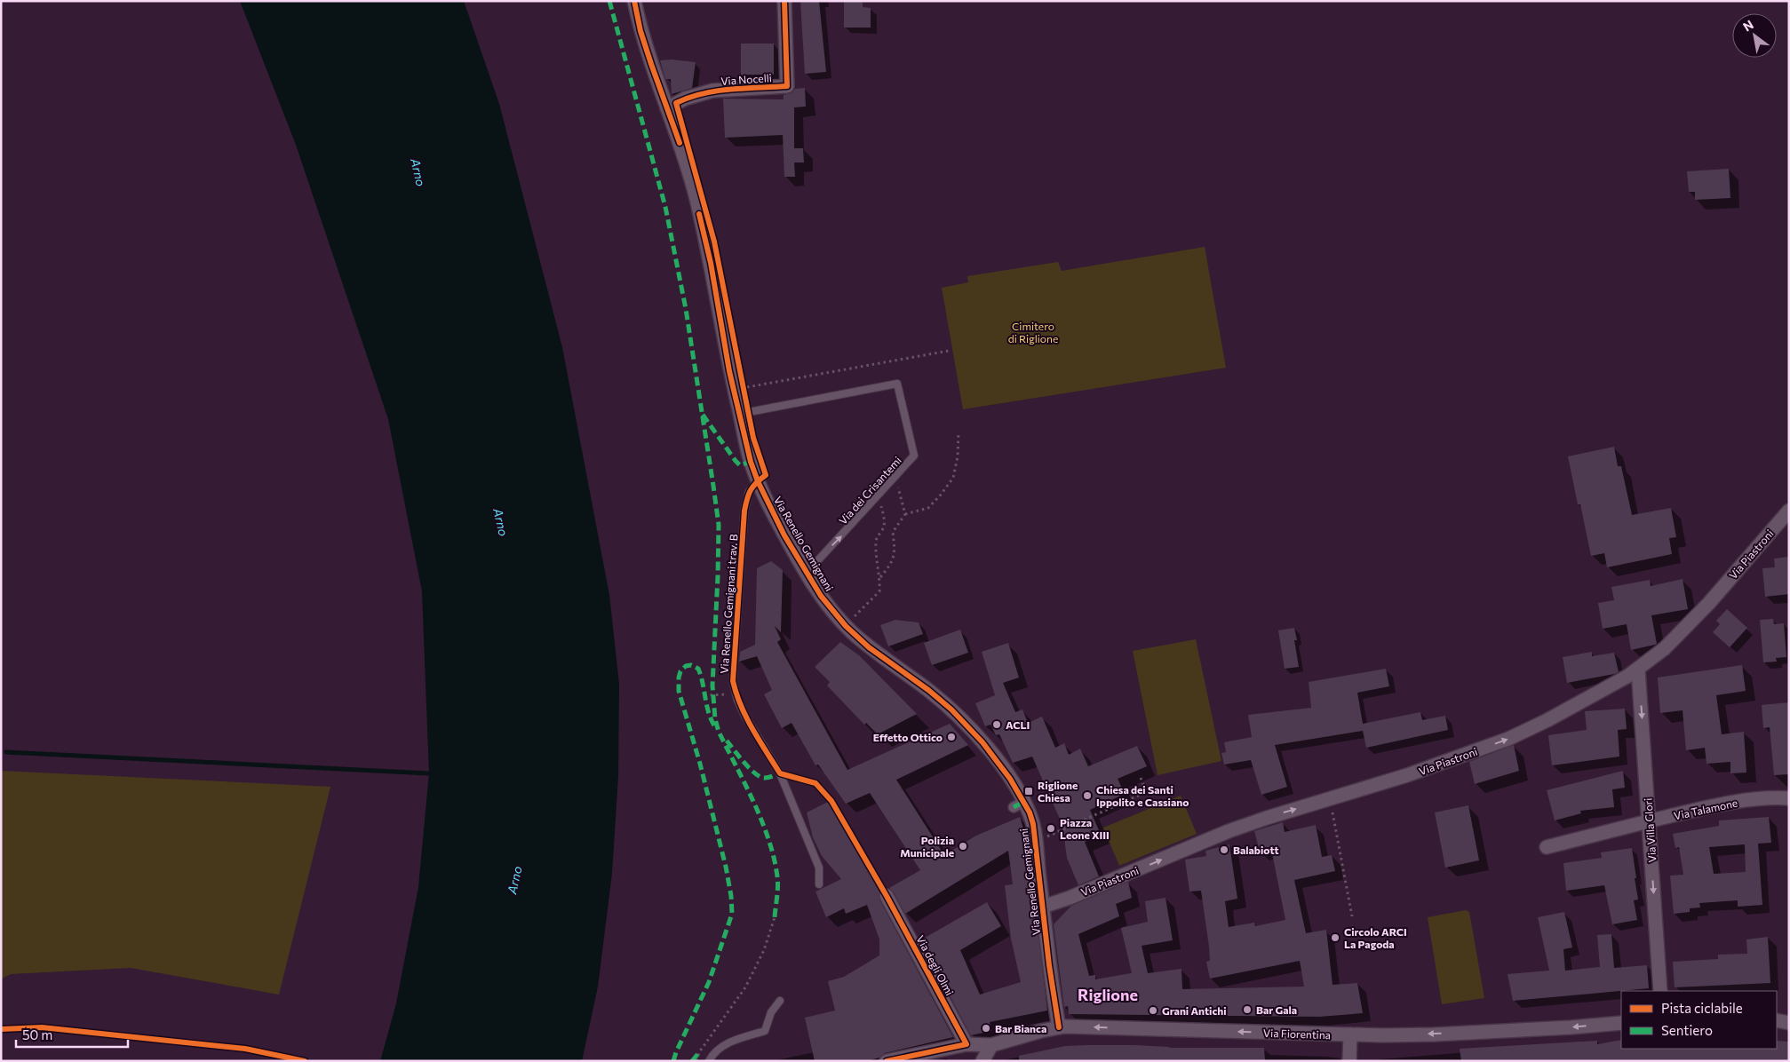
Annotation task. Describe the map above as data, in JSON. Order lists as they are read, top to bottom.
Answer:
{
  "streets": {
    "street": [
      "Via Nocelli",
      "Via Renello Gemignani",
      "Via Piastroni",
      "Via Talamone",
      "Via Villa Glori",
      "Via degli Olmi",
      "Via Fiorentina"
    ],
    "lane": ["Via dei Crisantemi", "Via Renello Gemignani trav. B"]
  },
  "crossings": [
    ["Via Nocelli", "Via Renello Gemignani"],
    ["Via dei Crisantemi", "Via Renello Gemignani"],
    ["Via Renello Gemignani", "Via Piastroni"],
    ["Via Renello Gemignani", "Via Renello Gemignani trav. B"],
    ["Via Renello Gemignani", "Via Fiorentina"],
    ["Via Piastroni", "Via Villa Glori"],
    ["Via Talamone", "Via Villa Glori"],
    ["Via degli Olmi", "Via Fiorentina"]
  ],
  "one_way": ["Via Piastroni", "Via Villa Glori", "Via Fiorentina"],
  "districts": ["Riglione"],
  "water": ["Arno"],
  "parks": ["Cimitero di Riglione"],
  "places": {
    "other": [
      "ACLI",
      "Effetto Ottico",
      "Chiesa dei Santi Ippolito e Cassiano",
      "Piazza Leone XIII",
      "Polizia Municipale",
      "Balabiott",
      "Circolo ARCI La Pagoda",
      "Bar Gala",
      "Grani Antichi",
      "Bar Bianca"
    ],
    "transit": ["Riglione Chiesa"]
  },
  "legend": ["Pista ciclabile", "Sentiero"],
  "scale_bar": "50 m",
  "north": "top left"
}
